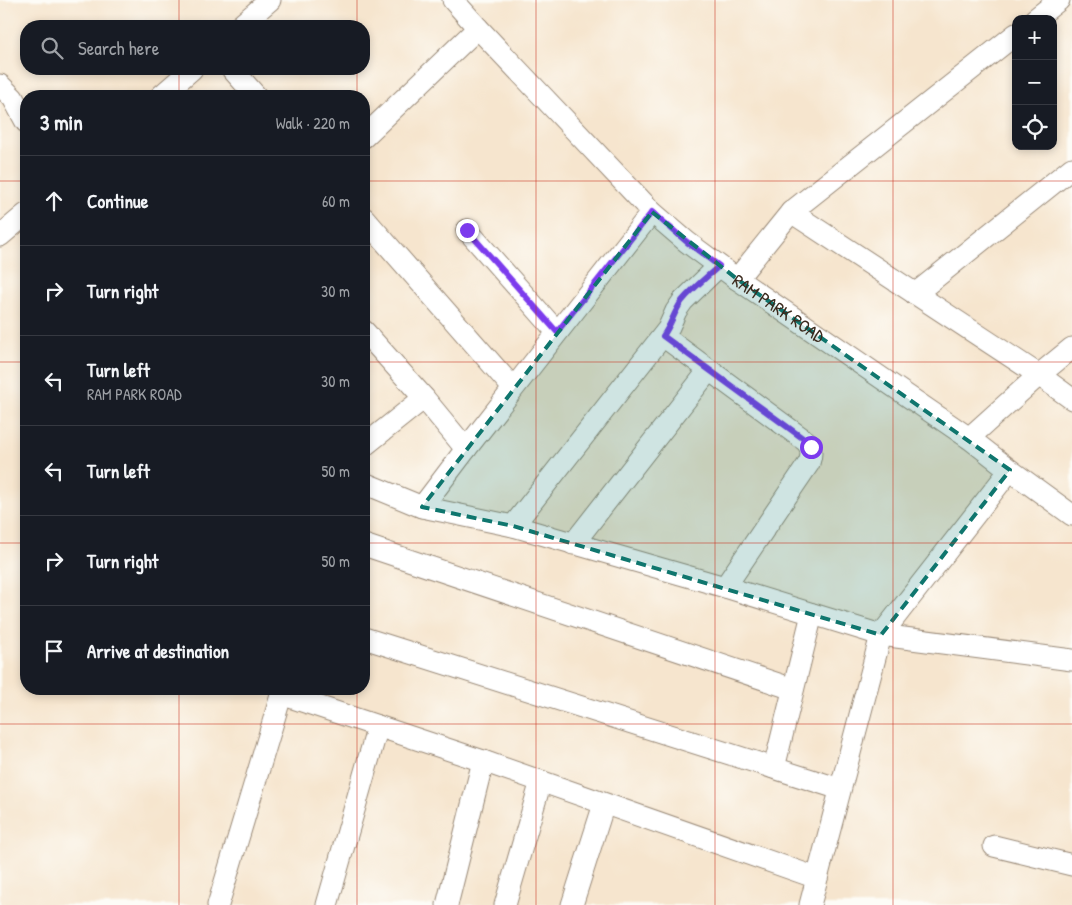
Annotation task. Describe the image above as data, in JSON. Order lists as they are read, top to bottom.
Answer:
{
  "streets": {
    "street": ["RAM PARK ROAD"]
  },
  "page": {
    "map_buttons": ["+", "−"],
    "search": "Search here",
    "heading": ["3 min", "Walk · 220 m"],
    "list": [
      ["Continue", "60 m"],
      ["Turn right", "30 m"],
      ["Turn left", "RAM PARK ROAD", "30 m"],
      ["Turn left", "50 m"],
      ["Turn right", "50 m"],
      "Arrive at destination"
    ]
  }
}
